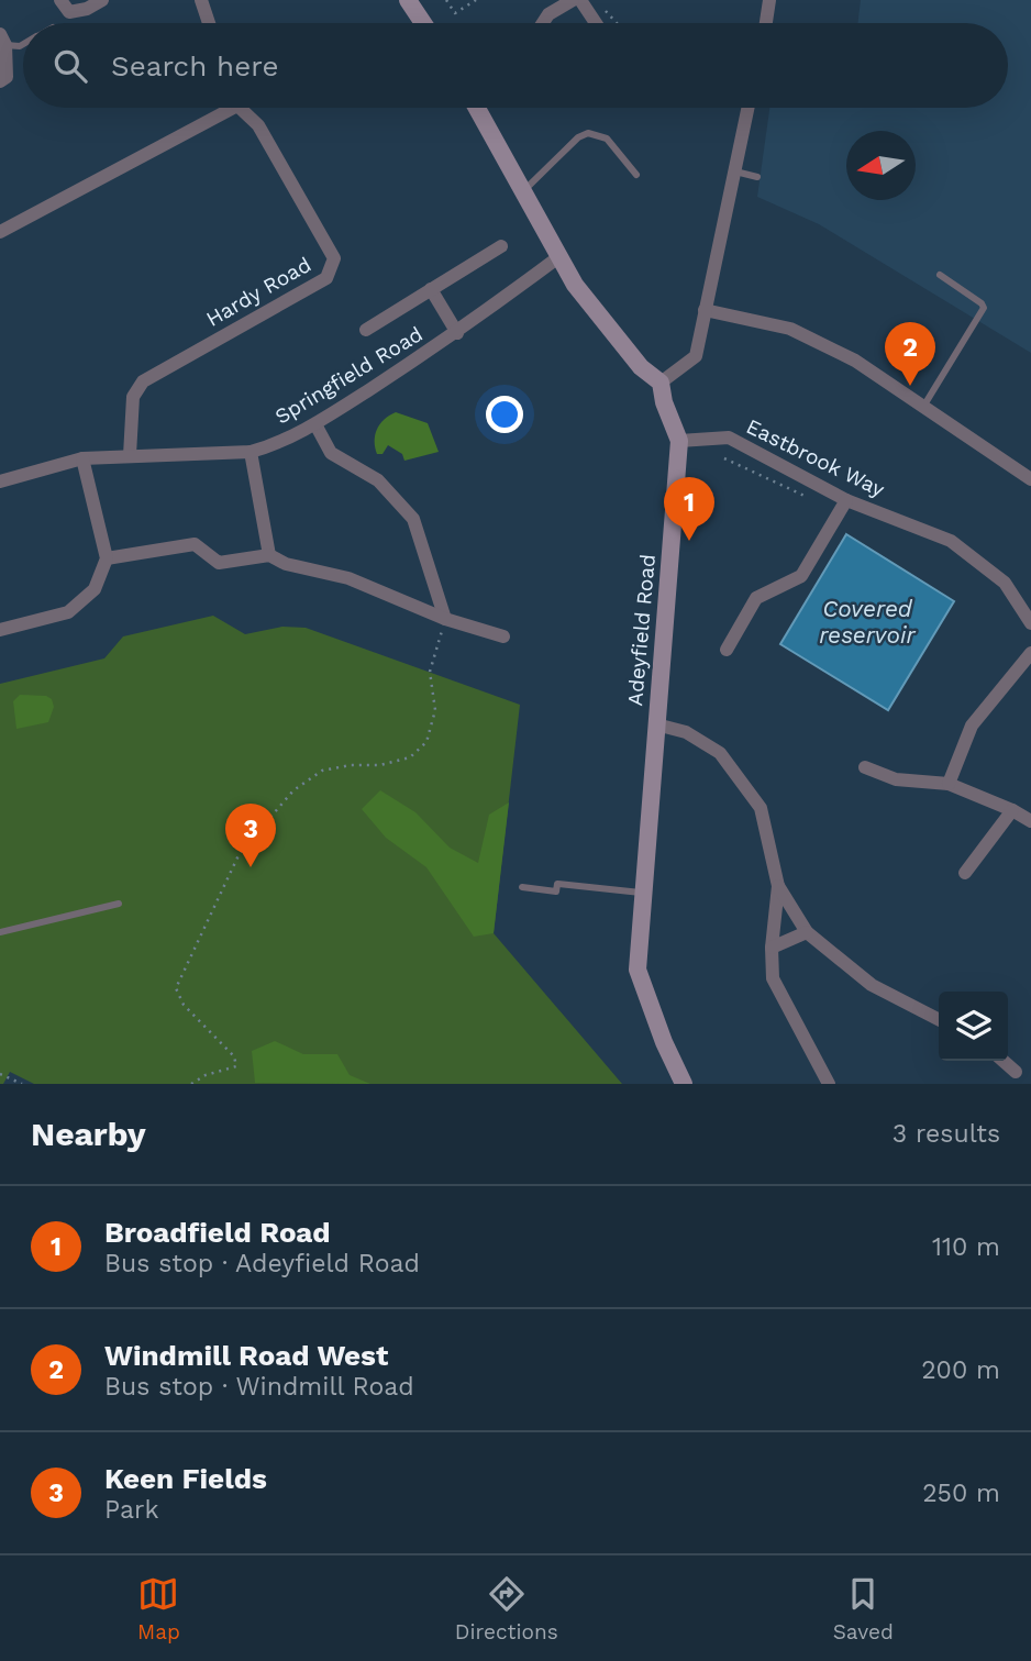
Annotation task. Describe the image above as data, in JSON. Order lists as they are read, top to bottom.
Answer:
{
  "streets": {
    "street": [
      "Hardy Road",
      "Springfield Road",
      "Eastbrook Way",
      "Adeyfield Road"
    ]
  },
  "crossings": [
    ["Hardy Road", "Springfield Road"],
    ["Eastbrook Way", "Adeyfield Road"]
  ],
  "water": ["Covered reservoir"],
  "north": "left",
  "page": {
    "search": "Search here",
    "pins": ["2", "1", "3"],
    "heading": ["Nearby", "3 results"],
    "list": [
      {
        "mark": "1",
        "name": "Broadfield Road",
        "note": "Bus stop · Adeyfield Road",
        "value": "110 m"
      },
      {
        "mark": "2",
        "name": "Windmill Road West",
        "note": "Bus stop · Windmill Road",
        "value": "200 m"
      },
      {
        "mark": "3",
        "name": "Keen Fields",
        "note": "Park",
        "value": "250 m"
      }
    ],
    "nav": ["Map", "Directions", "Saved"]
  }
}
